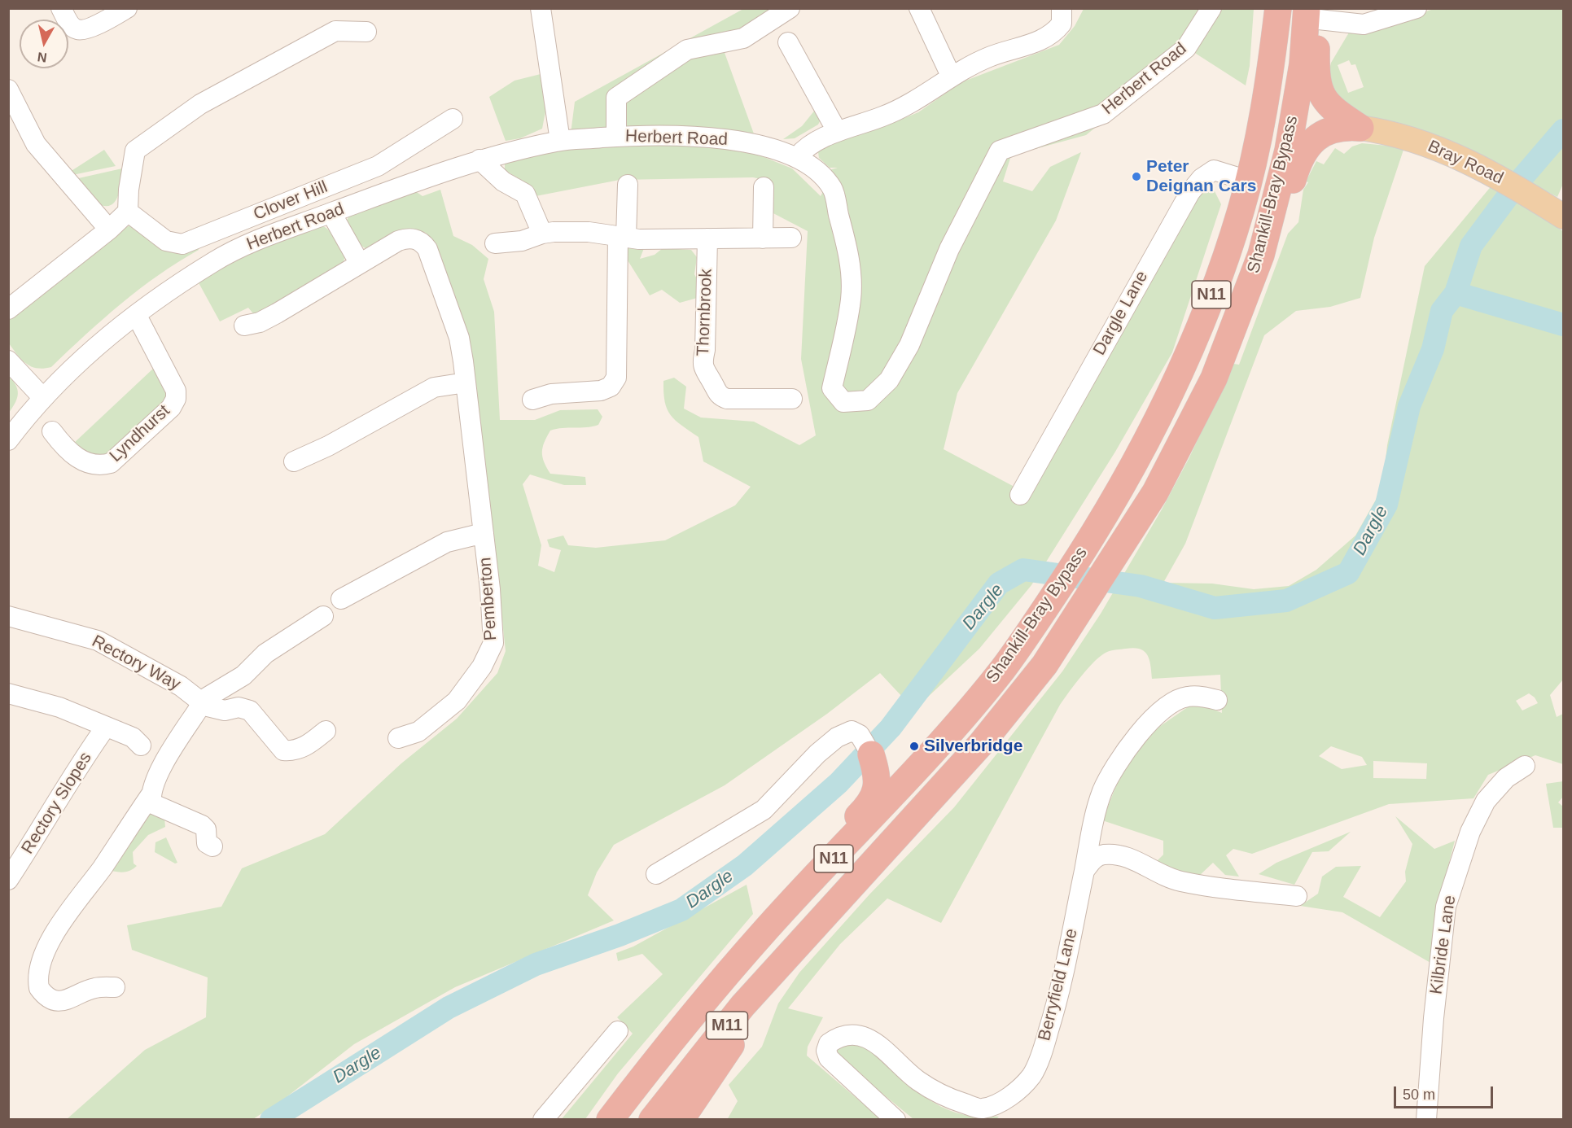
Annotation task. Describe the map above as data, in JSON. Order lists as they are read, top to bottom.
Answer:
{
  "streets": {
    "highway": ["Shankill-Bray Bypass", "N11", "M11"],
    "main road": ["Bray Road"],
    "street": [
      "Herbert Road",
      "Clover Hill",
      "Thornbrook",
      "Dargle Lane",
      "Lyndhurst",
      "Pemberton",
      "Rectory Way",
      "Rectory Slopes",
      "Kilbride Lane",
      "Berryfield Lane"
    ]
  },
  "crossings": [
    ["Herbert Road", "Lyndhurst"],
    ["Bray Road", "N11"],
    ["Shankill-Bray Bypass", "N11"],
    ["Shankill-Bray Bypass", "Dargle Lane"]
  ],
  "water": ["Dargle"],
  "places": ["Peter Deignan Cars", "Silverbridge"],
  "scale_bar": "50 m",
  "north": "bottom"
}
